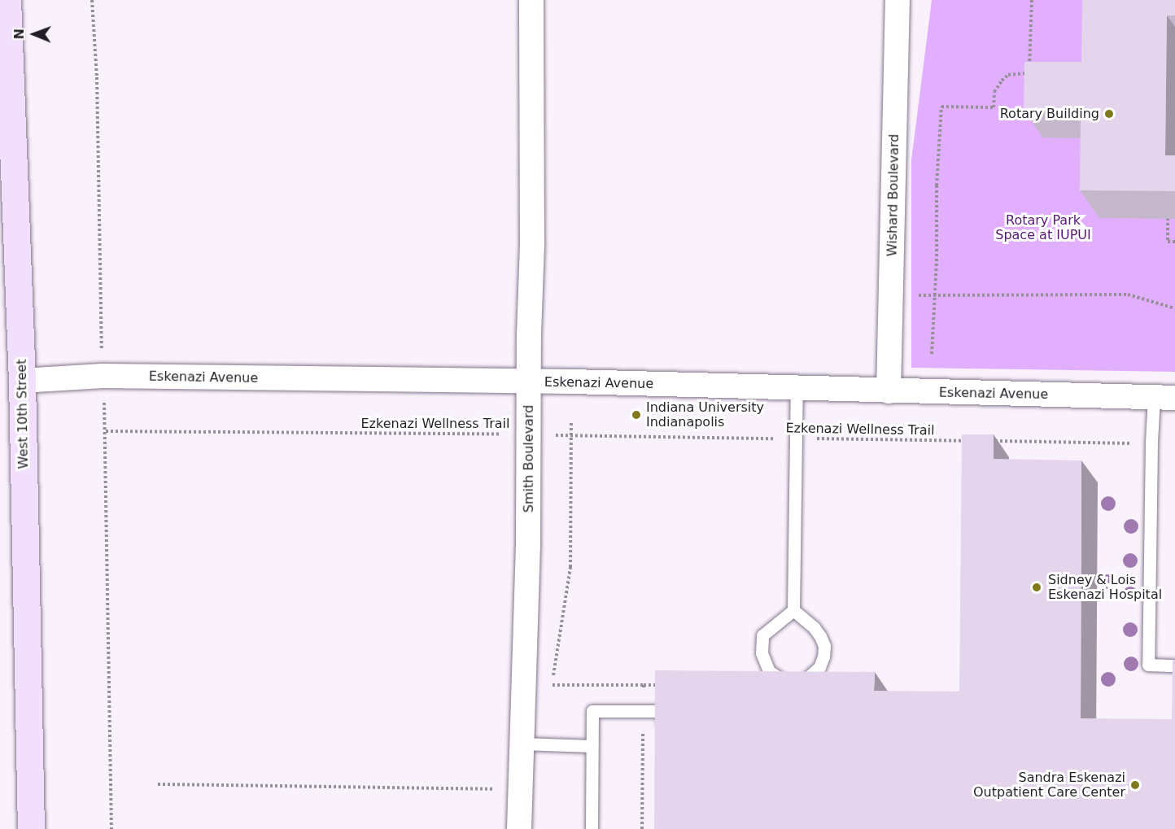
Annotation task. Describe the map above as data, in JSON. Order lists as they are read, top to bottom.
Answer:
{
  "streets": {
    "main road": ["West 10th Street"],
    "street": ["Wishard Boulevard", "Eskenazi Avenue", "Smith Boulevard"],
    "path": ["Ezkenazi Wellness Trail"]
  },
  "crossings": [
    ["Wishard Boulevard", "Eskenazi Avenue"],
    ["Eskenazi Avenue", "West 10th Street"],
    ["Eskenazi Avenue", "Smith Boulevard"],
    ["Ezkenazi Wellness Trail", "Smith Boulevard"]
  ],
  "parks": ["Rotary Park Space at IUPUI"],
  "places": [
    "Rotary Building",
    "Indiana University Indianapolis",
    "Sidney & Lois Eskenazi Hospital",
    "Sandra Eskenazi Outpatient Care Center"
  ],
  "north": "left"
}
